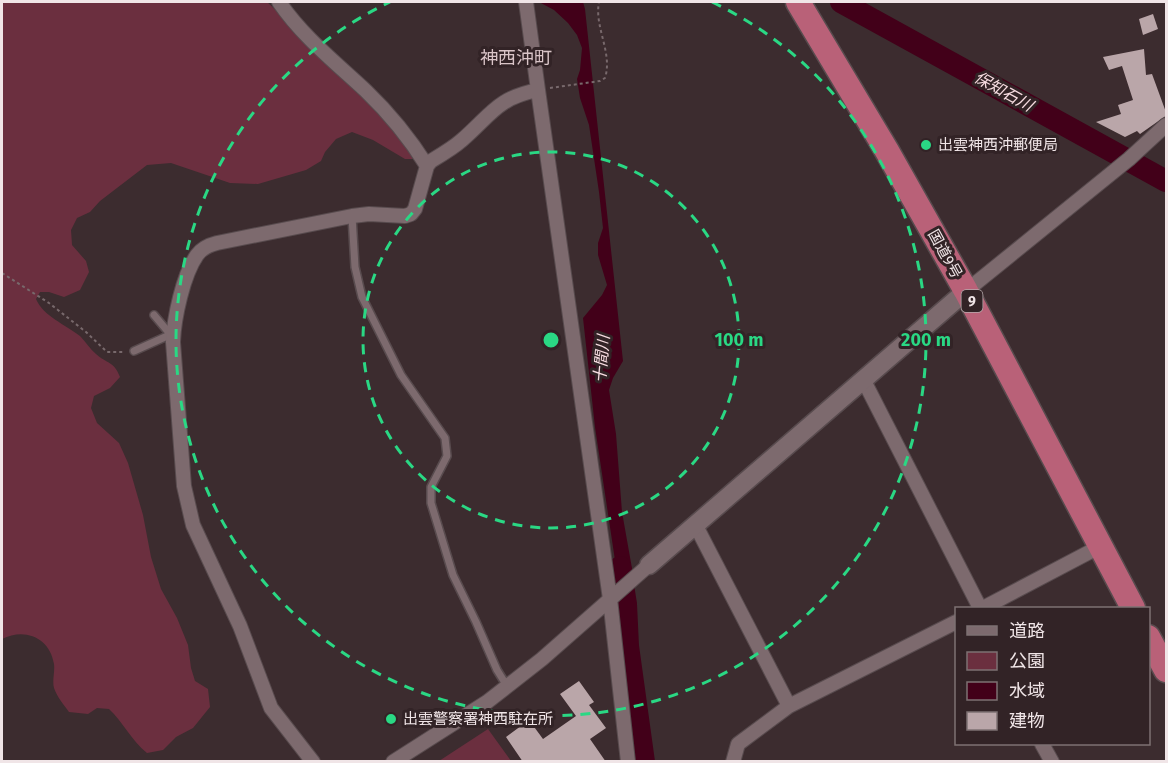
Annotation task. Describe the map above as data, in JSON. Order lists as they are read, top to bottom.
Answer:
{
  "streets": {
    "highway": ["国道9号", "9"]
  },
  "districts": ["神西沖町"],
  "water": ["保知石川", "十間川"],
  "places": ["出雲神西沖郵便局", "出雲警察署神西駐在所"],
  "legend": [
    "道路",
    "公園",
    "水域",
    "建物"
  ],
  "rings": ["100 m", "200 m"]
}
